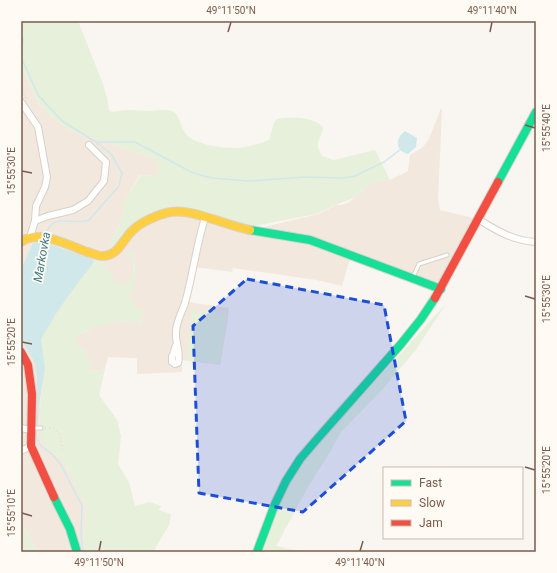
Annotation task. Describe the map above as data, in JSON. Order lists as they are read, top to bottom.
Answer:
{
  "water": ["Markovka"],
  "legend": ["Fast", "Slow", "Jam"],
  "coordinates": [
    "49°11'50\"N",
    "49°11'40\"N",
    "15°55'40\"E",
    "15°55'30\"E",
    "15°55'20\"E",
    "15°55'10\"E"
  ]
}
